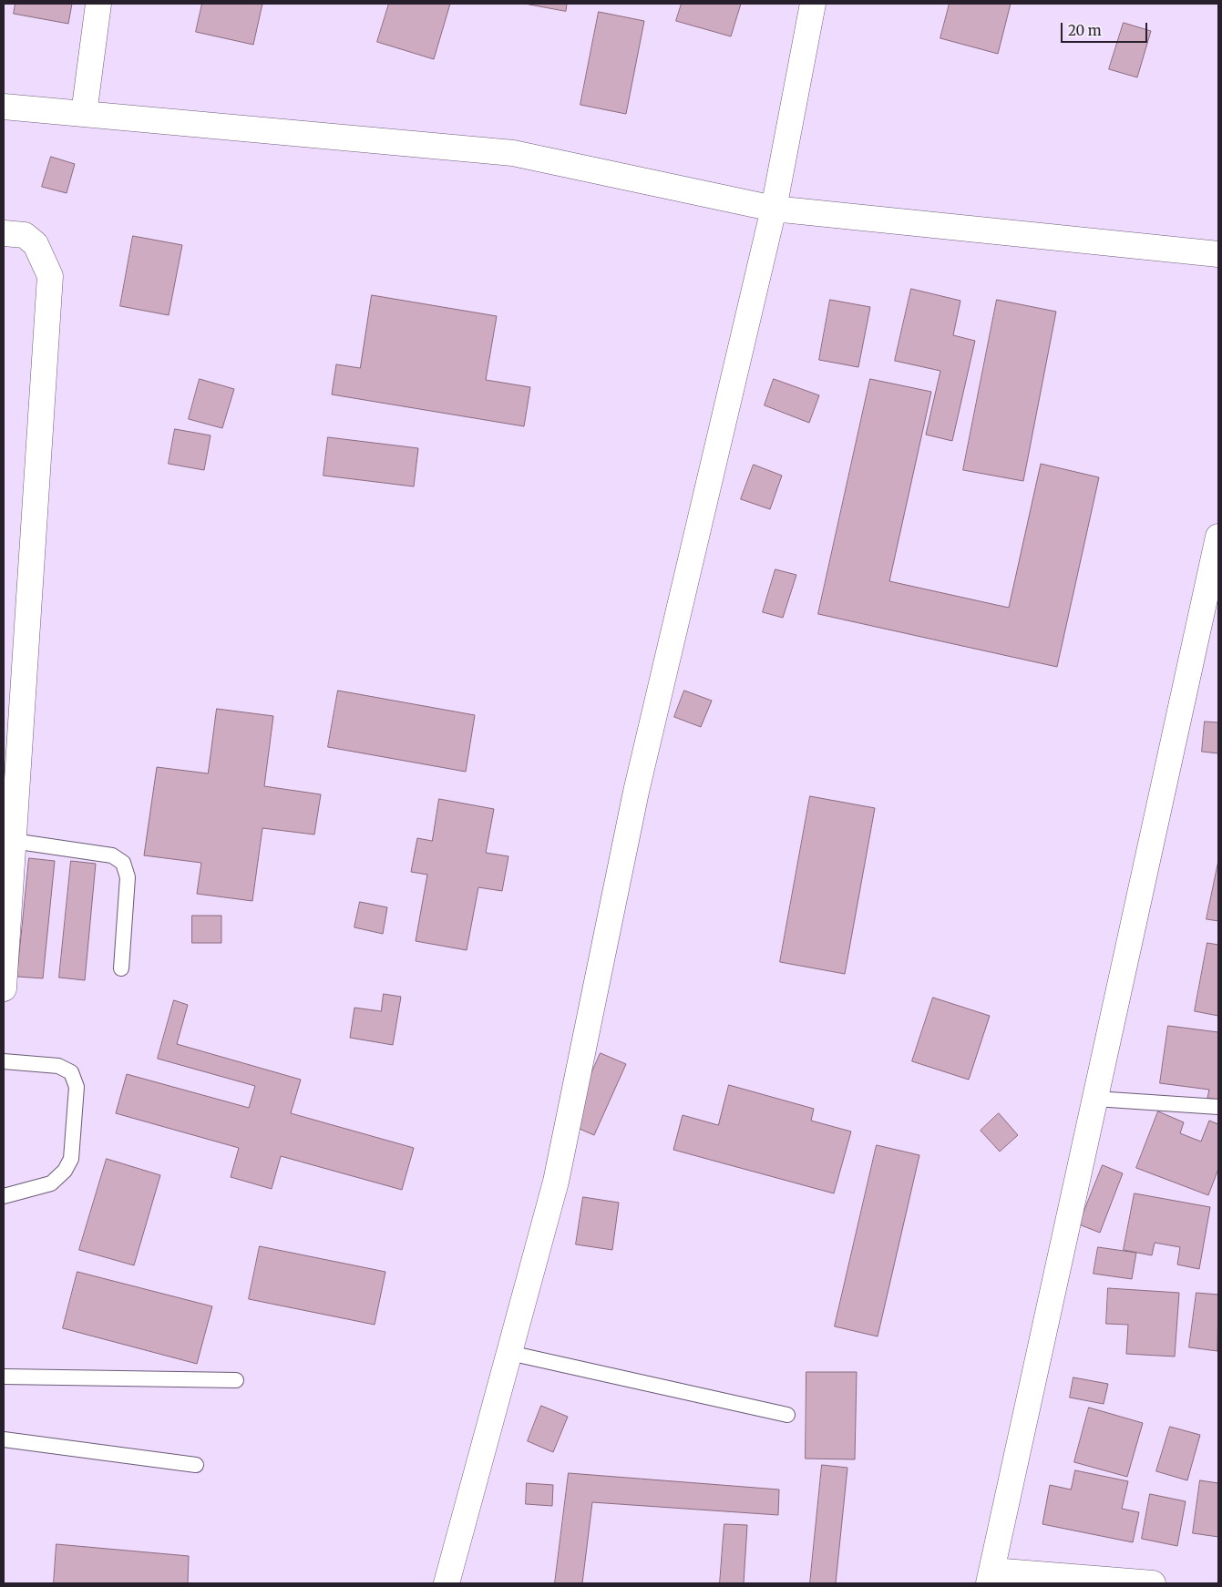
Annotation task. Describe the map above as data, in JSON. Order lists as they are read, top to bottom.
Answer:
{
  "scale_bar": "20 m"
}
